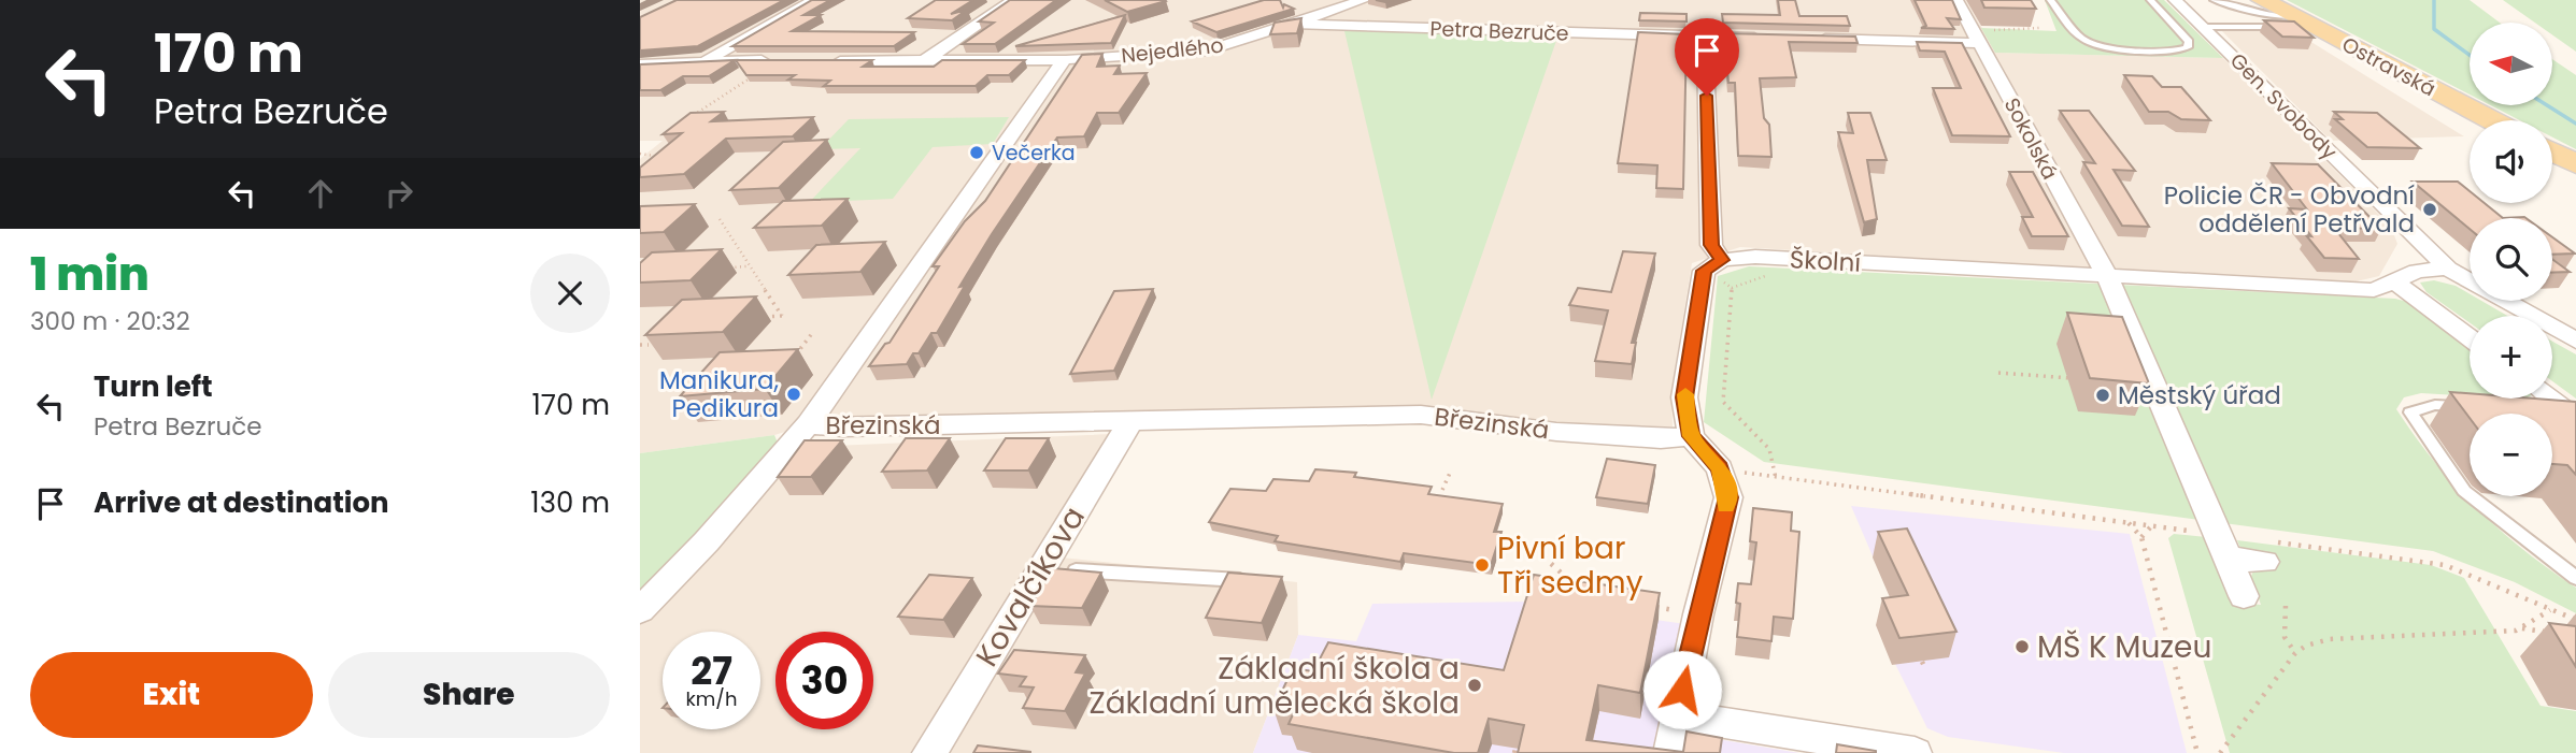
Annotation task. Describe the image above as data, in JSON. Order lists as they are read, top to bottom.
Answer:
{
  "streets": {
    "main road": ["Ostravská"],
    "street": [
      "Petra Bezruče",
      "Nejedlého",
      "Gen. Svobody",
      "Sokolská",
      "Školní",
      "Březinská",
      "Kovalčíkova"
    ]
  },
  "crossings": [
    ["Petra Bezruče", "Nejedlého"],
    ["Nejedlého", "Březinská"],
    ["Gen. Svobody", "Školní"],
    ["Sokolská", "Školní"],
    ["Březinská", "Kovalčíkova"]
  ],
  "places": [
    "Večerka",
    "Policie ČR - Obvodní oddělení Petřvald",
    "Manikura, Pedikura",
    "Městský úřad",
    "Pivní bar Tři sedmy",
    "MŠ K Muzeu",
    "Základní škola a Základní umělecká škola"
  ],
  "north": "left",
  "page": {
    "turn": ["170 m", "Petra Bezruče"],
    "map_buttons": ["+", "−"],
    "heading": ["1 min", "300 m · 20:32"],
    "list": [
      {
        "name": "Turn left",
        "note": "Petra Bezruče",
        "value": "170 m"
      },
      {
        "name": "Arrive at destination",
        "value": "130 m"
      }
    ],
    "speed": "27 km/h",
    "limit": "30",
    "buttons": ["Exit", "Share"]
  }
}
